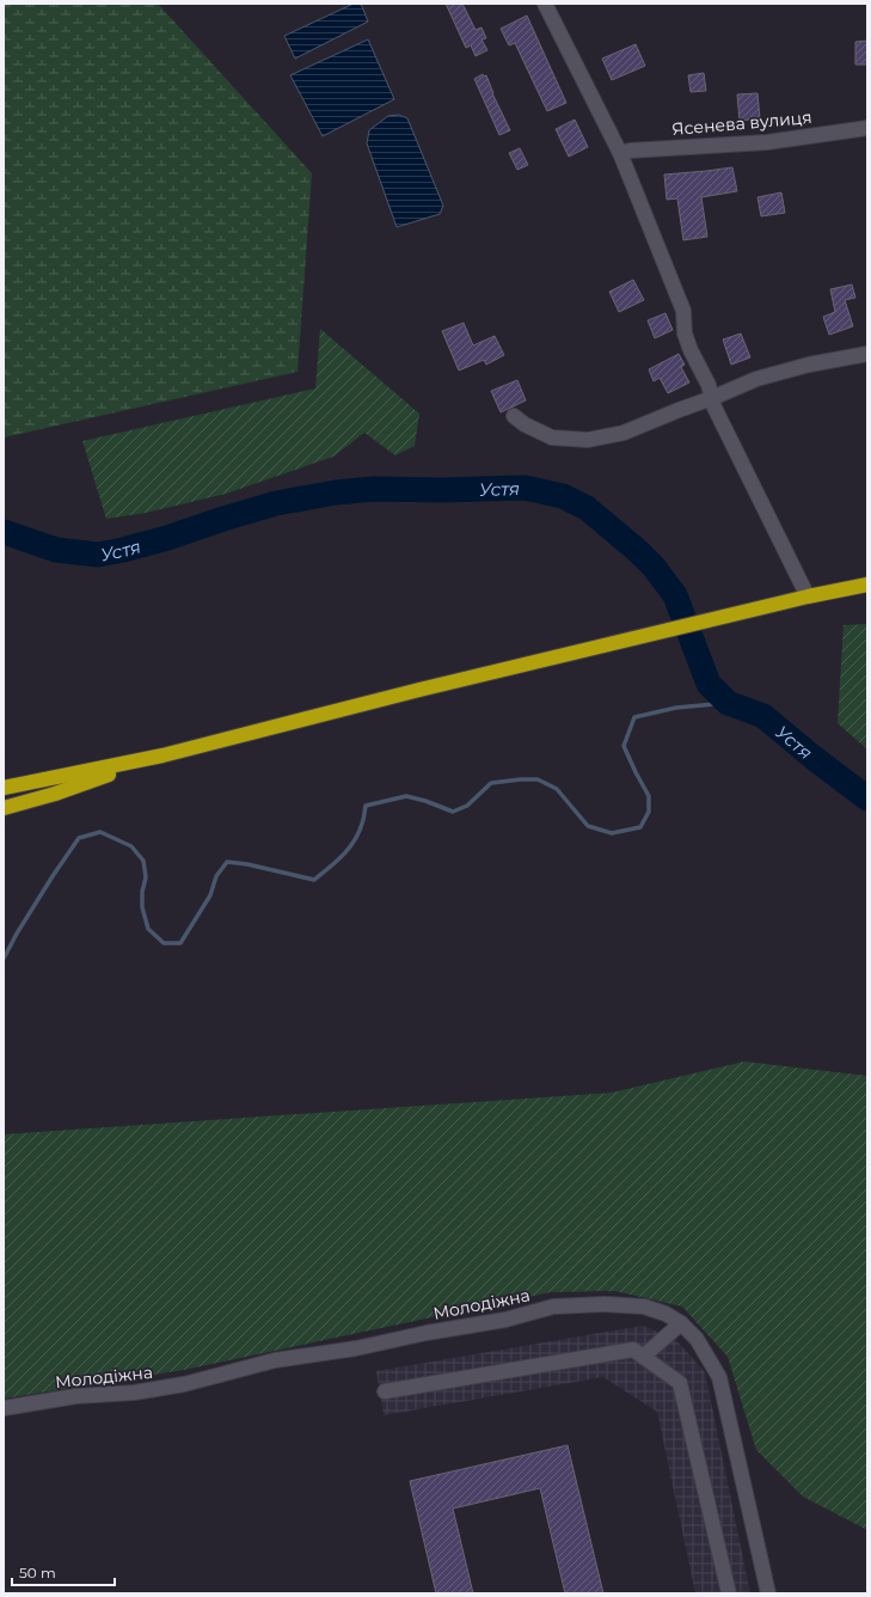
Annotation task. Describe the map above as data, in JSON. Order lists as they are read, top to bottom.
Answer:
{
  "streets": {
    "street": ["Ясенева вулиця", "Молодіжна"]
  },
  "water": ["Устя"],
  "scale_bar": "50 m"
}
